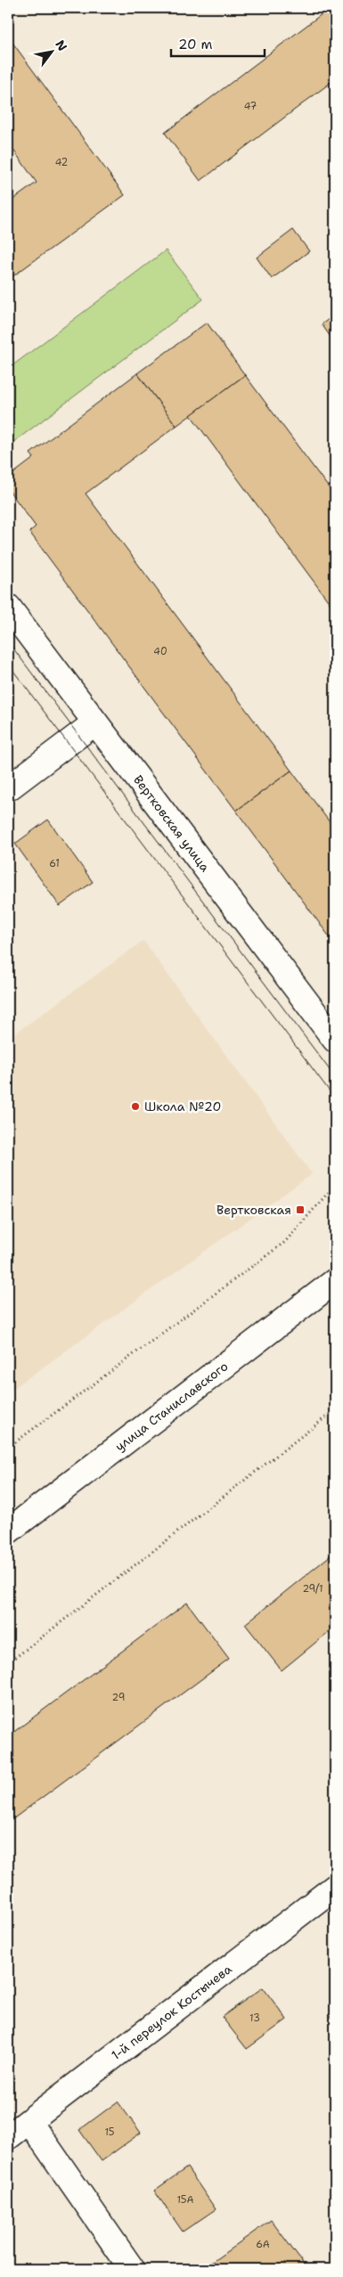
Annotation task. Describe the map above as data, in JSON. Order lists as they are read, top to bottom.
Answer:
{
  "streets": {
    "street": ["Вертковская улица", "улица Станиславского", "1-й переулок Костычева"]
  },
  "places": {
    "other": ["Школа №20"],
    "transit": ["Вертковская"]
  },
  "house_numbers": [
    "47",
    "42",
    "40",
    "61",
    "29/1",
    "29",
    "13",
    "15",
    "15А",
    "6А"
  ],
  "scale_bar": "20 m",
  "north": "top right"
}
